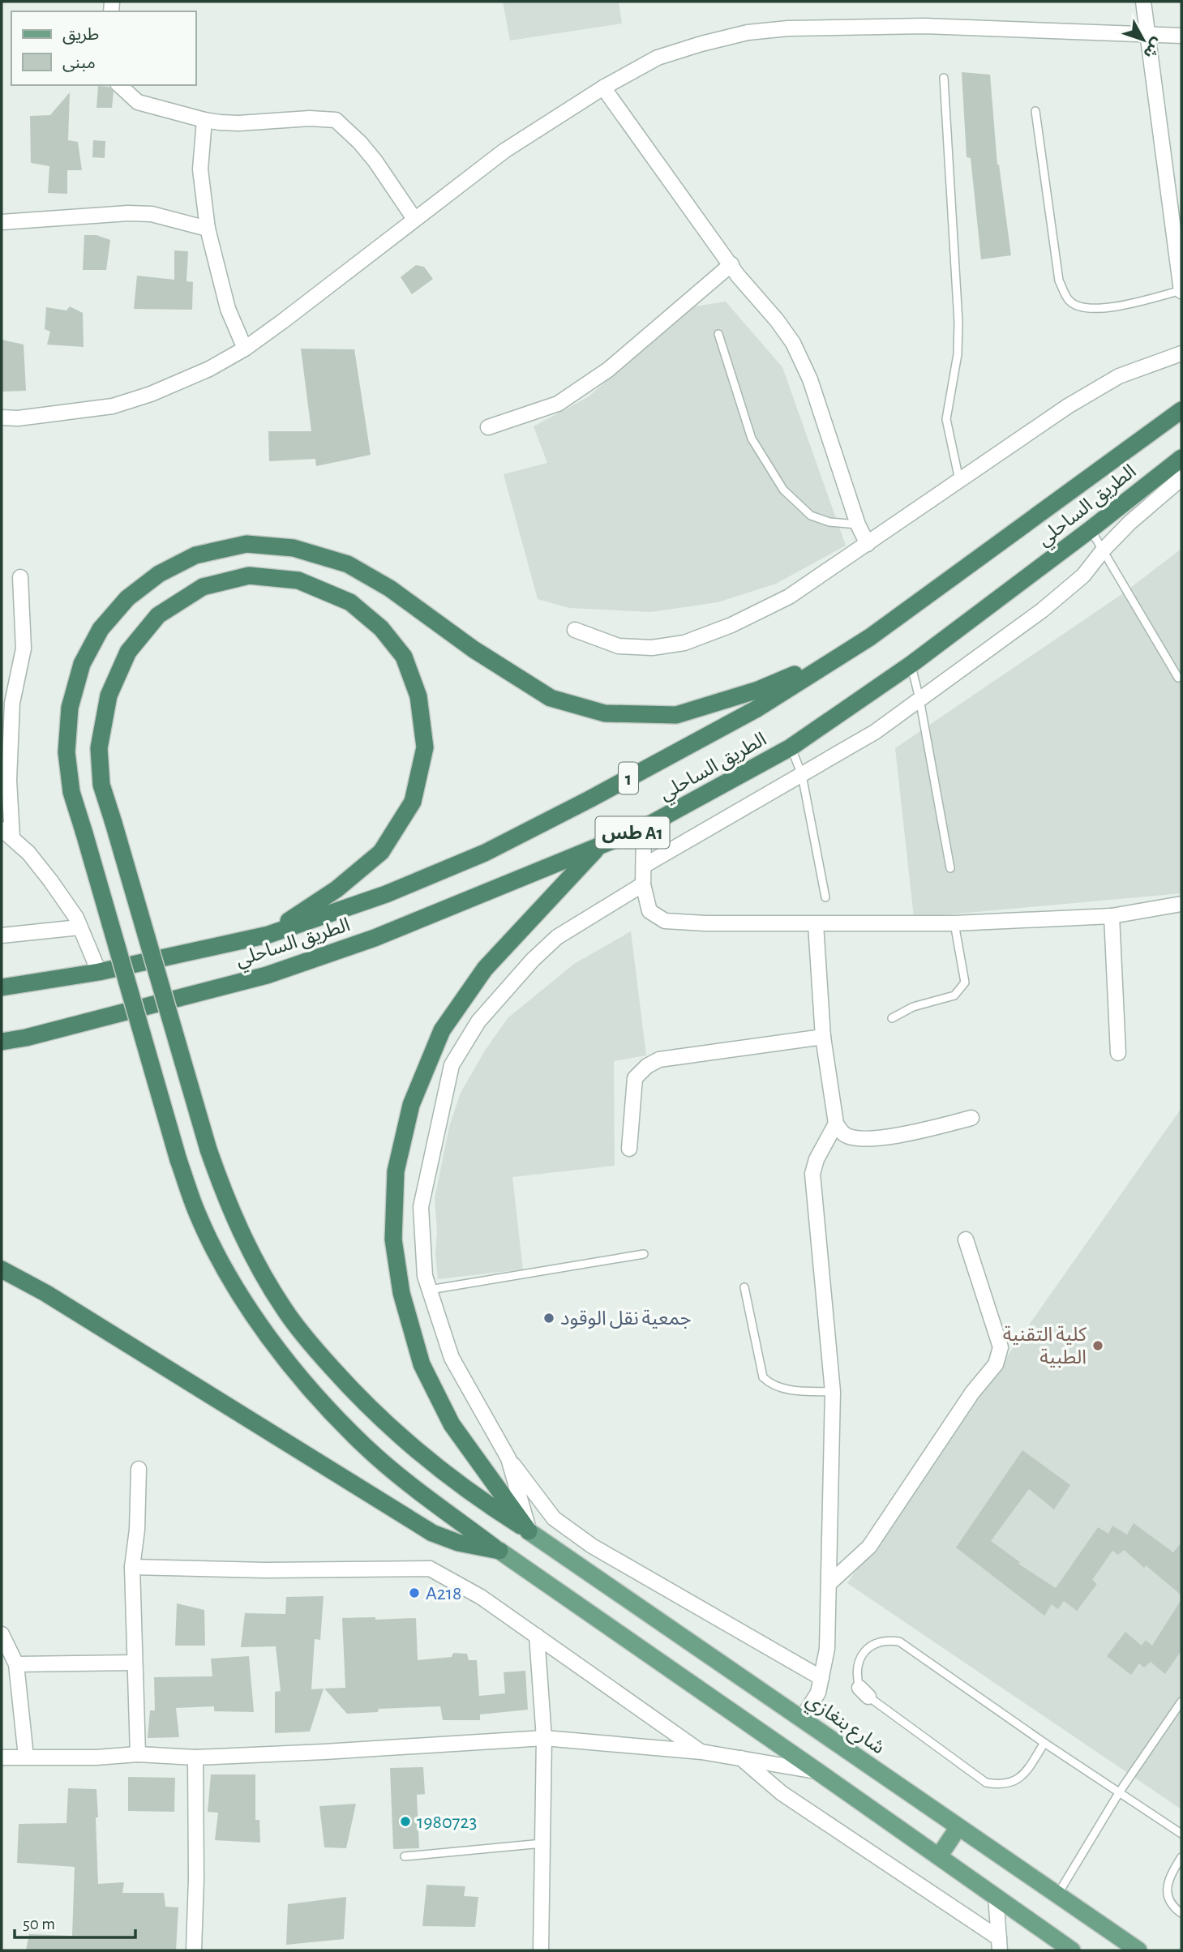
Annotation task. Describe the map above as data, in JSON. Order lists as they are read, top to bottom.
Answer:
{
  "streets": {
    "highway": ["الطريق الساحلي", "1", "طس A1"],
    "main road": ["شارع بنغازي"]
  },
  "places": [
    "جمعية نقل الوقود",
    "كلية التقنية الطبية",
    "A218",
    "1980723"
  ],
  "legend": ["طريق", "مبنى"],
  "scale_bar": "50 m",
  "north": "bottom right"
}
